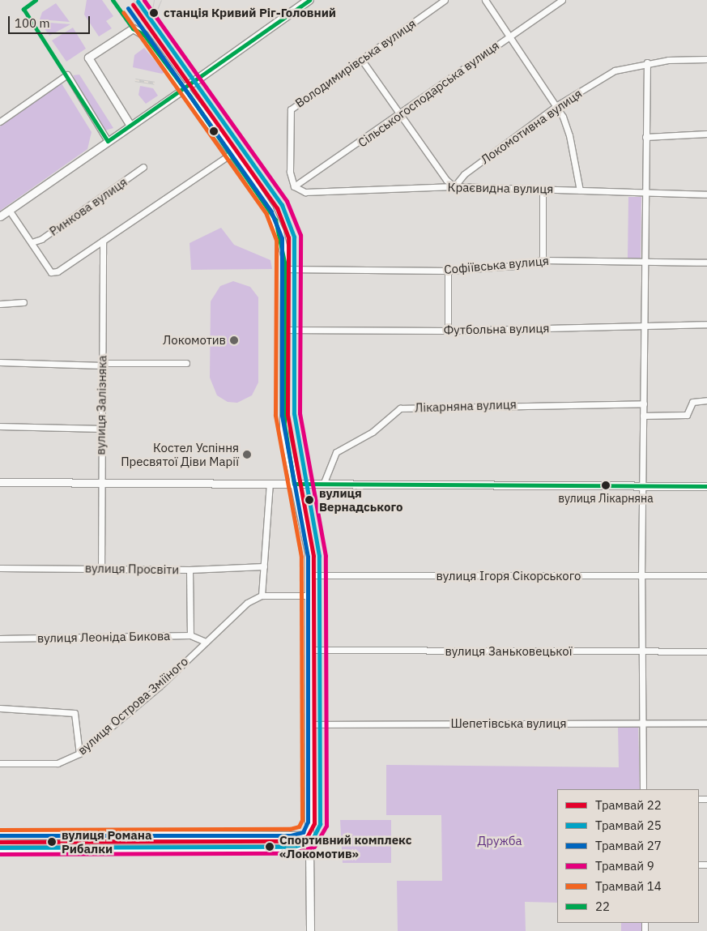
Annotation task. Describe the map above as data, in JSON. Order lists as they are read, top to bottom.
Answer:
{
  "streets": {
    "street": [
      "Володимирівська вулиця",
      "Сільськогосподарська вулиця",
      "Локомотивна вулиця",
      "Краєвидна вулиця",
      "Ринкова вулиця",
      "Софіївська вулиця",
      "Футбольна вулиця",
      "вулиця Залізняка",
      "Лікарняна вулиця",
      "вулиця Просвіти",
      "вулиця Ігоря Сікорського",
      "вулиця Леоніда Бикова",
      "вулиця Заньковецької",
      "вулиця Острова Зміїного",
      "Шепетівська вулиця"
    ]
  },
  "crossings": [
    ["Володимирівська вулиця", "Сільськогосподарська вулиця"],
    ["Володимирівська вулиця", "Краєвидна вулиця"],
    ["Сільськогосподарська вулиця", "Краєвидна вулиця"],
    ["Локомотивна вулиця", "Краєвидна вулиця"],
    ["вулиця Залізняка", "вулиця Просвіти"],
    ["вулиця Леоніда Бикова", "вулиця Острова Зміїного"]
  ],
  "parks": ["Дружба"],
  "places": [
    "станція Кривий Ріг-Головний",
    "Локомотив",
    "Костел Успіння Пресвятої Діви Марії",
    "вулиця Лікарняна",
    "вулиця Вернадського",
    "вулиця Романа Рибалки",
    "Спортивний комплекс «Локомотив»"
  ],
  "lines": [
    "tram line 9",
    "transit line 22",
    "tram line 25",
    "tram line 22",
    "tram line 27",
    "tram line 14"
  ],
  "legend": [
    "Трамвай 22",
    "Трамвай 25",
    "Трамвай 27",
    "Трамвай 9",
    "Трамвай 14",
    "22"
  ],
  "scale_bar": "100 m"
}
